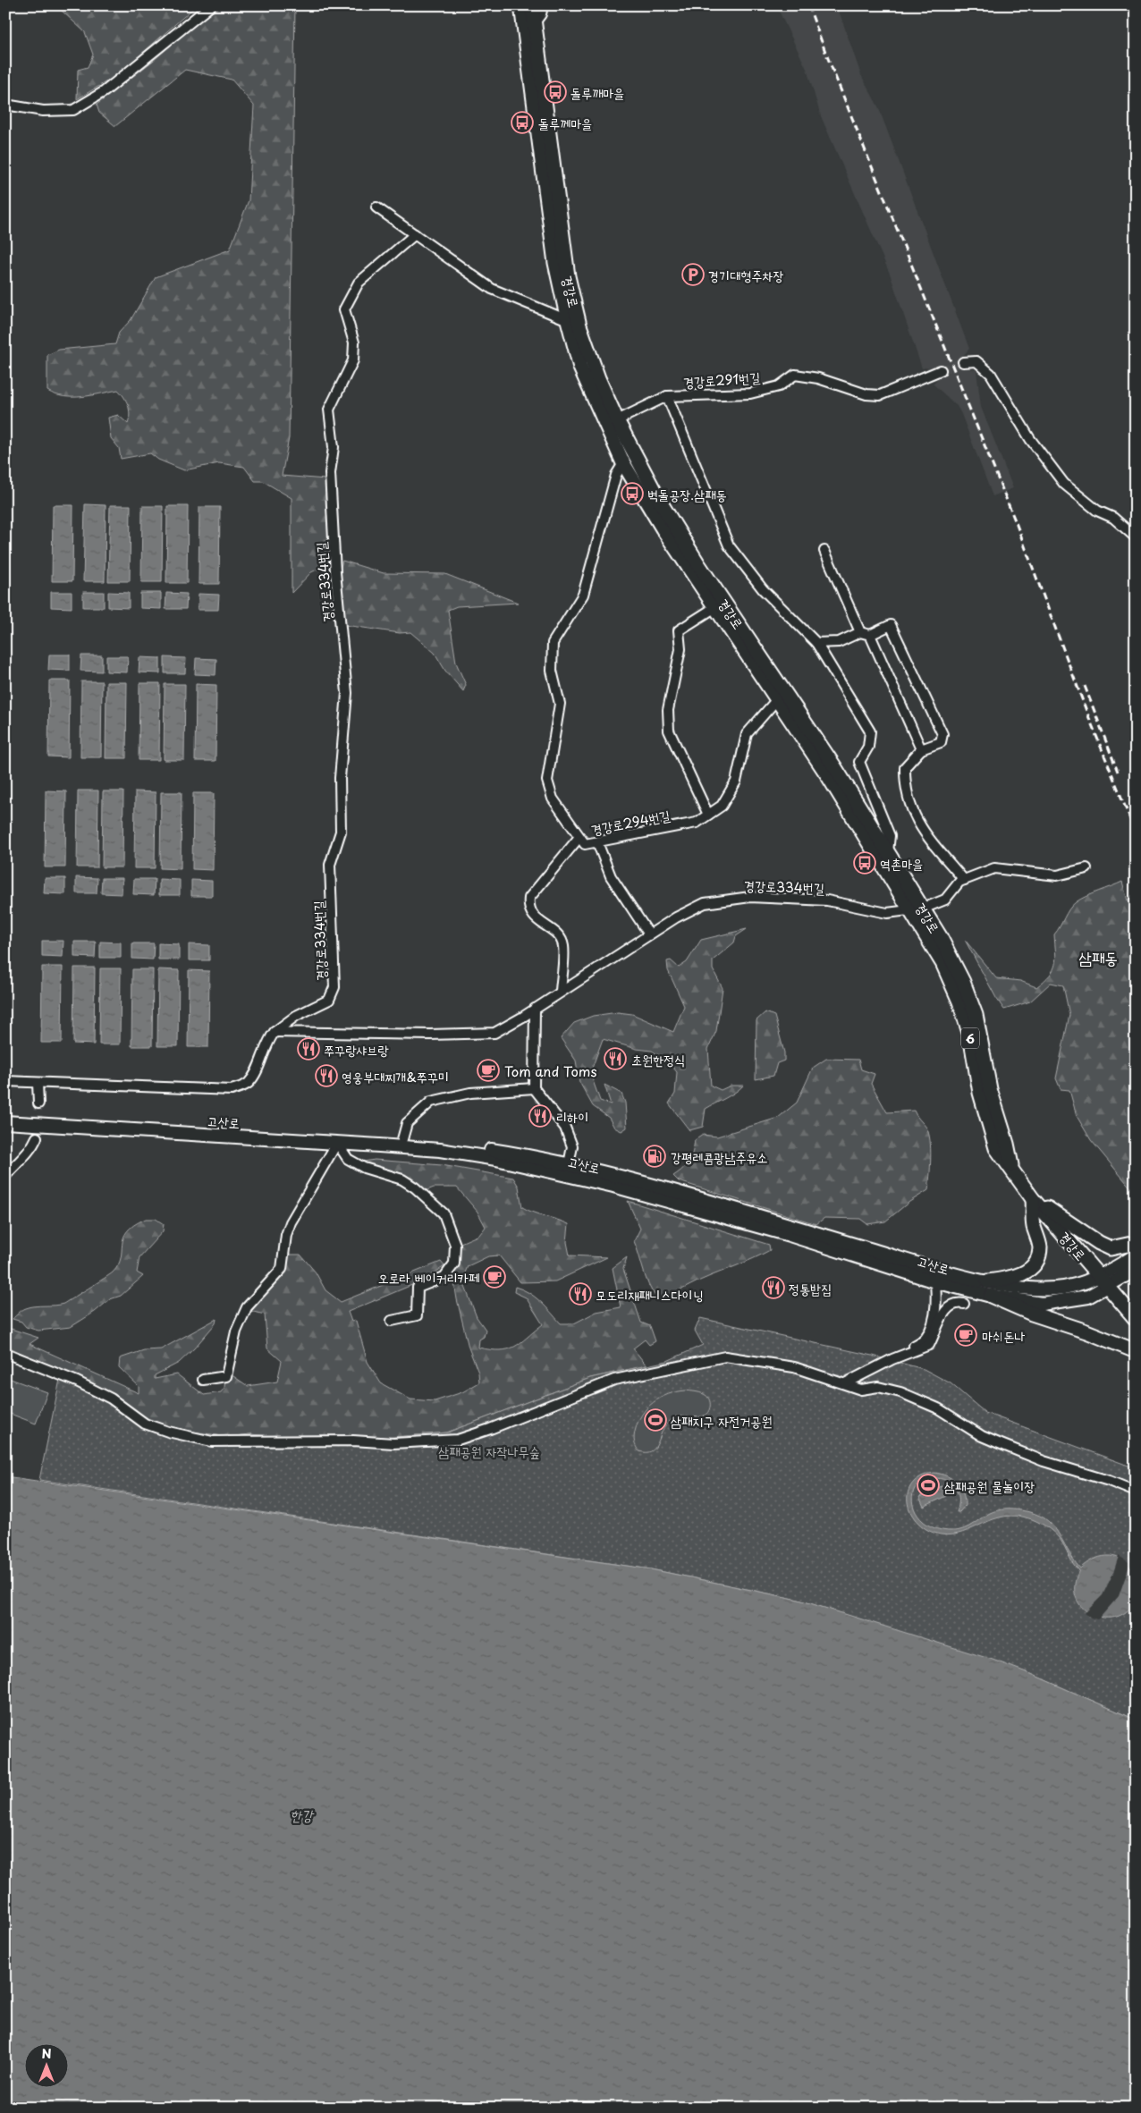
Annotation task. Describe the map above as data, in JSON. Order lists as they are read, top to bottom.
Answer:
{
  "streets": {
    "main road": ["경강로", "6"],
    "street": [
      "경강로291번길",
      "경강로334번길",
      "경강로294번길",
      "고산로"
    ]
  },
  "crossings": [
    ["경강로", "경강로291번길"],
    ["경강로", "경강로334번길"],
    ["경강로", "경강로294번길"],
    ["경강로", "고산로"]
  ],
  "districts": ["삼패동"],
  "water": ["한강"],
  "parks": ["삼패공원 자작나무숲"],
  "places": {
    "bus stop": [
      "돌루깨마을",
      "돌루께마을",
      "벽돌공장.삼패동",
      "역촌마을"
    ],
    "parking": ["경기대형주차장"],
    "restaurant": [
      "쭈꾸랑샤브랑",
      "초원한정식",
      "영웅부대찌개&쭈꾸미",
      "리하이",
      "정통밥집",
      "모도리재패니스다이닝"
    ],
    "cafe": ["Tom and Toms", "오로라 베이커리카페", "마쉬돈나"],
    "fuel station": ["강평레콤광남주유소"],
    "sports": ["삼패지구 자전거공원", "삼패공원 물놀이장"]
  },
  "north": "top"
}
